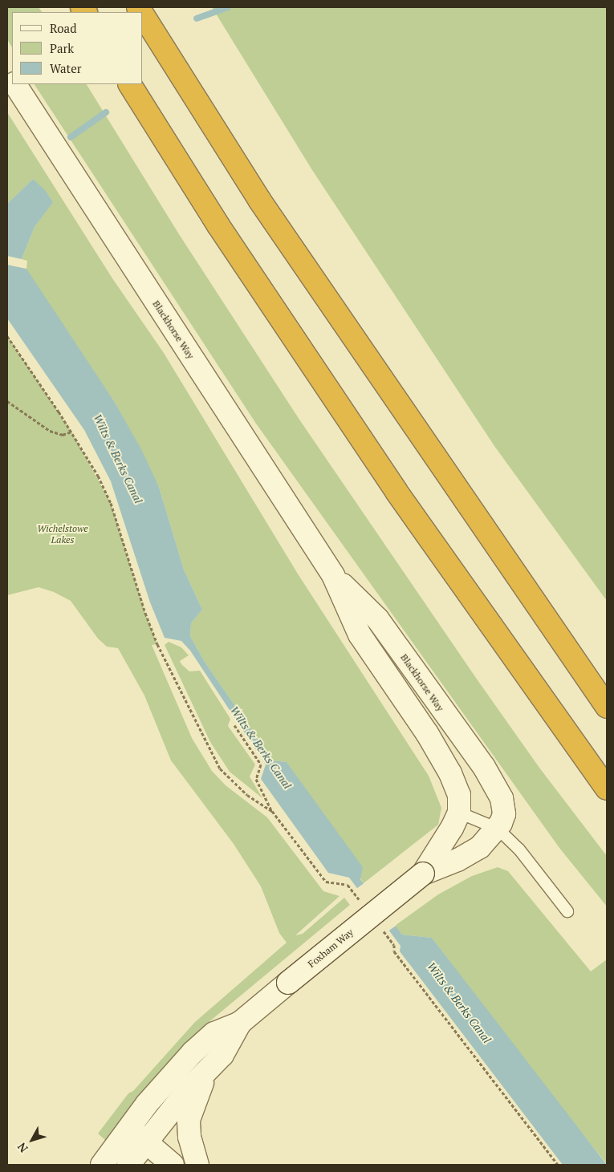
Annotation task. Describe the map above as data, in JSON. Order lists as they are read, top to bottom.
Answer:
{
  "streets": {
    "main road": ["Blackhorse Way", "Foxham Way"]
  },
  "crossings": [
    ["Blackhorse Way", "Foxham Way"]
  ],
  "water": ["Wilts & Berks Canal"],
  "parks": ["Wichelstowe Lakes"],
  "legend": ["Road", "Park", "Water"],
  "north": "bottom left"
}
